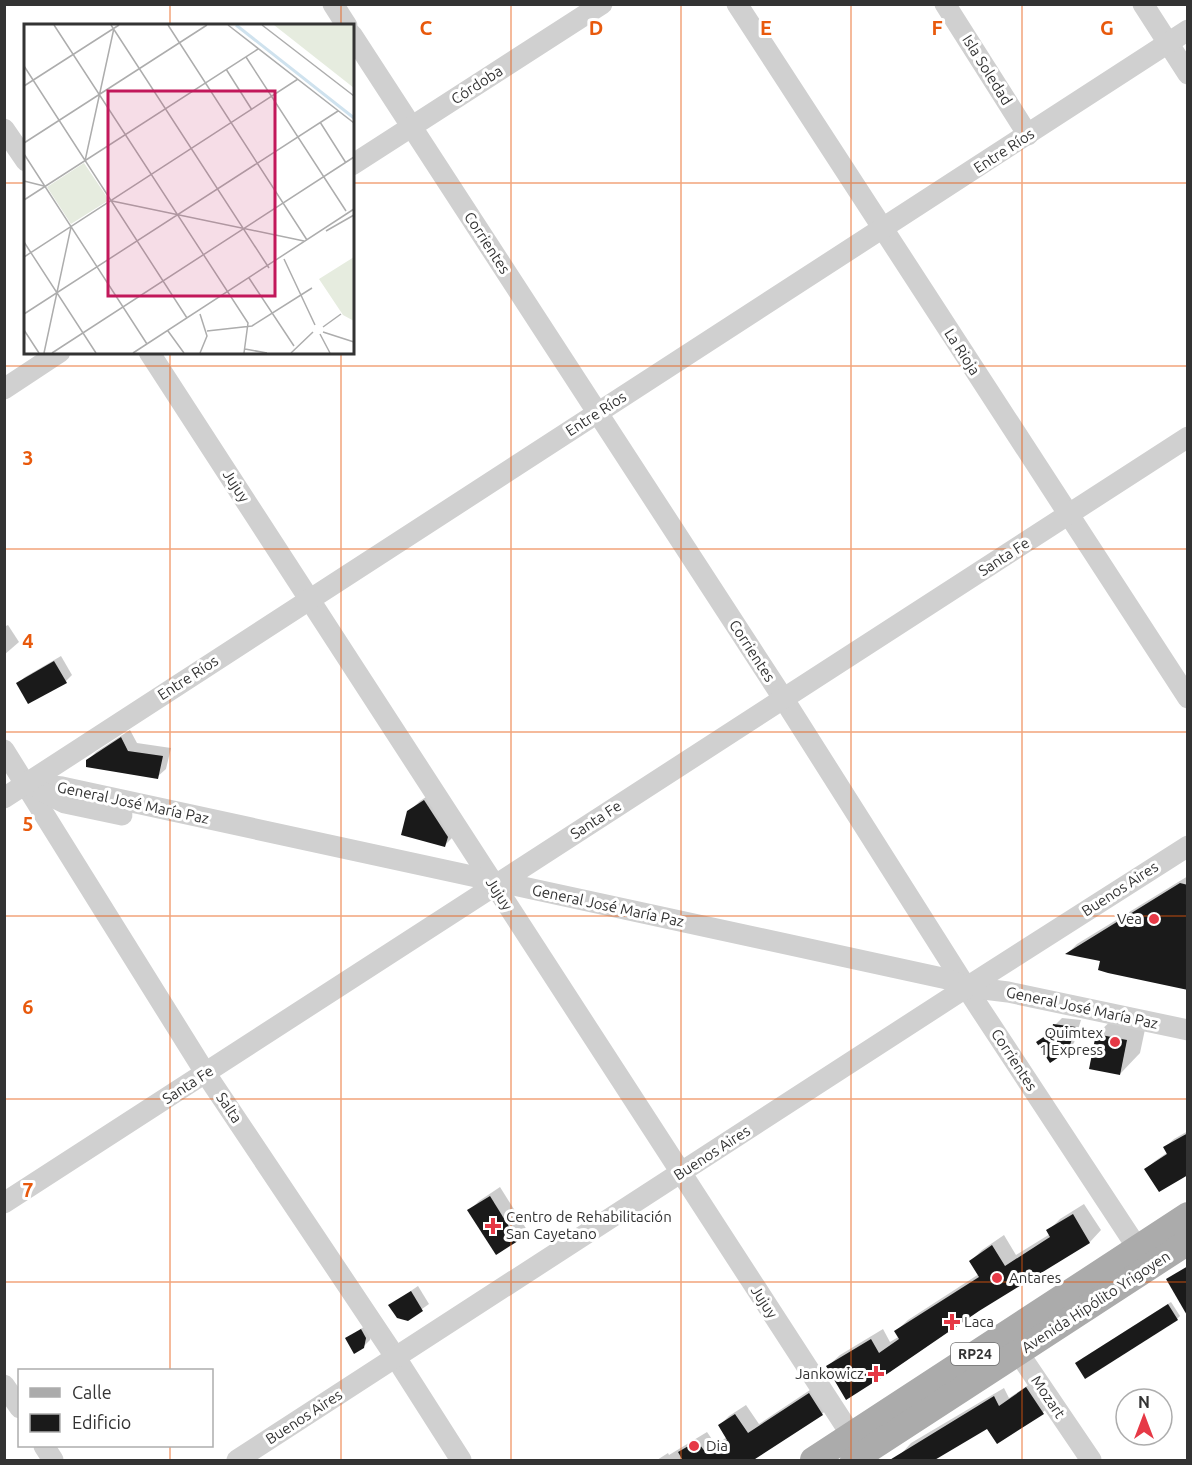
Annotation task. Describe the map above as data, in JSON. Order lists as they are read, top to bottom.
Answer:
{
  "streets": {
    "main road": ["Avenida Hipólito Yrigoyen", "RP24"],
    "street": [
      "Isla Soledad",
      "Córdoba",
      "Entre Ríos",
      "Corrientes",
      "La Rioja",
      "Jujuy",
      "Santa Fe",
      "General José María Paz",
      "Buenos Aires",
      "Salta",
      "Mozart"
    ]
  },
  "crossings": [
    ["Isla Soledad", "Entre Ríos"],
    ["Córdoba", "Corrientes"],
    ["Entre Ríos", "Corrientes"],
    ["Entre Ríos", "La Rioja"],
    ["Entre Ríos", "Jujuy"],
    ["Entre Ríos", "General José María Paz"],
    ["Entre Ríos", "Salta"],
    ["Corrientes", "Santa Fe"],
    ["Corrientes", "General José María Paz"],
    ["Corrientes", "Buenos Aires"],
    ["Corrientes", "Avenida Hipólito Yrigoyen"],
    ["La Rioja", "Santa Fe"],
    ["Jujuy", "Santa Fe"],
    ["Jujuy", "General José María Paz"],
    ["Jujuy", "Buenos Aires"],
    ["Jujuy", "Avenida Hipólito Yrigoyen"],
    ["Santa Fe", "General José María Paz"],
    ["Santa Fe", "Salta"],
    ["General José María Paz", "Buenos Aires"],
    ["General José María Paz", "Salta"],
    ["Buenos Aires", "Salta"],
    ["Avenida Hipólito Yrigoyen", "Mozart"]
  ],
  "places": {
    "other": [
      "Vea",
      "Quimtex 1 Express",
      "Antares",
      "Dia"
    ],
    "health": ["Centro de Rehabilitación San Cayetano", "Laca", "Jankowicz"]
  },
  "legend": ["Calle", "Edificio"],
  "north": "top",
  "grid": {
    "columns": [
      "C",
      "D",
      "E",
      "F",
      "G"
    ],
    "rows": [
      "3",
      "4",
      "5",
      "6",
      "7"
    ]
  }
}
